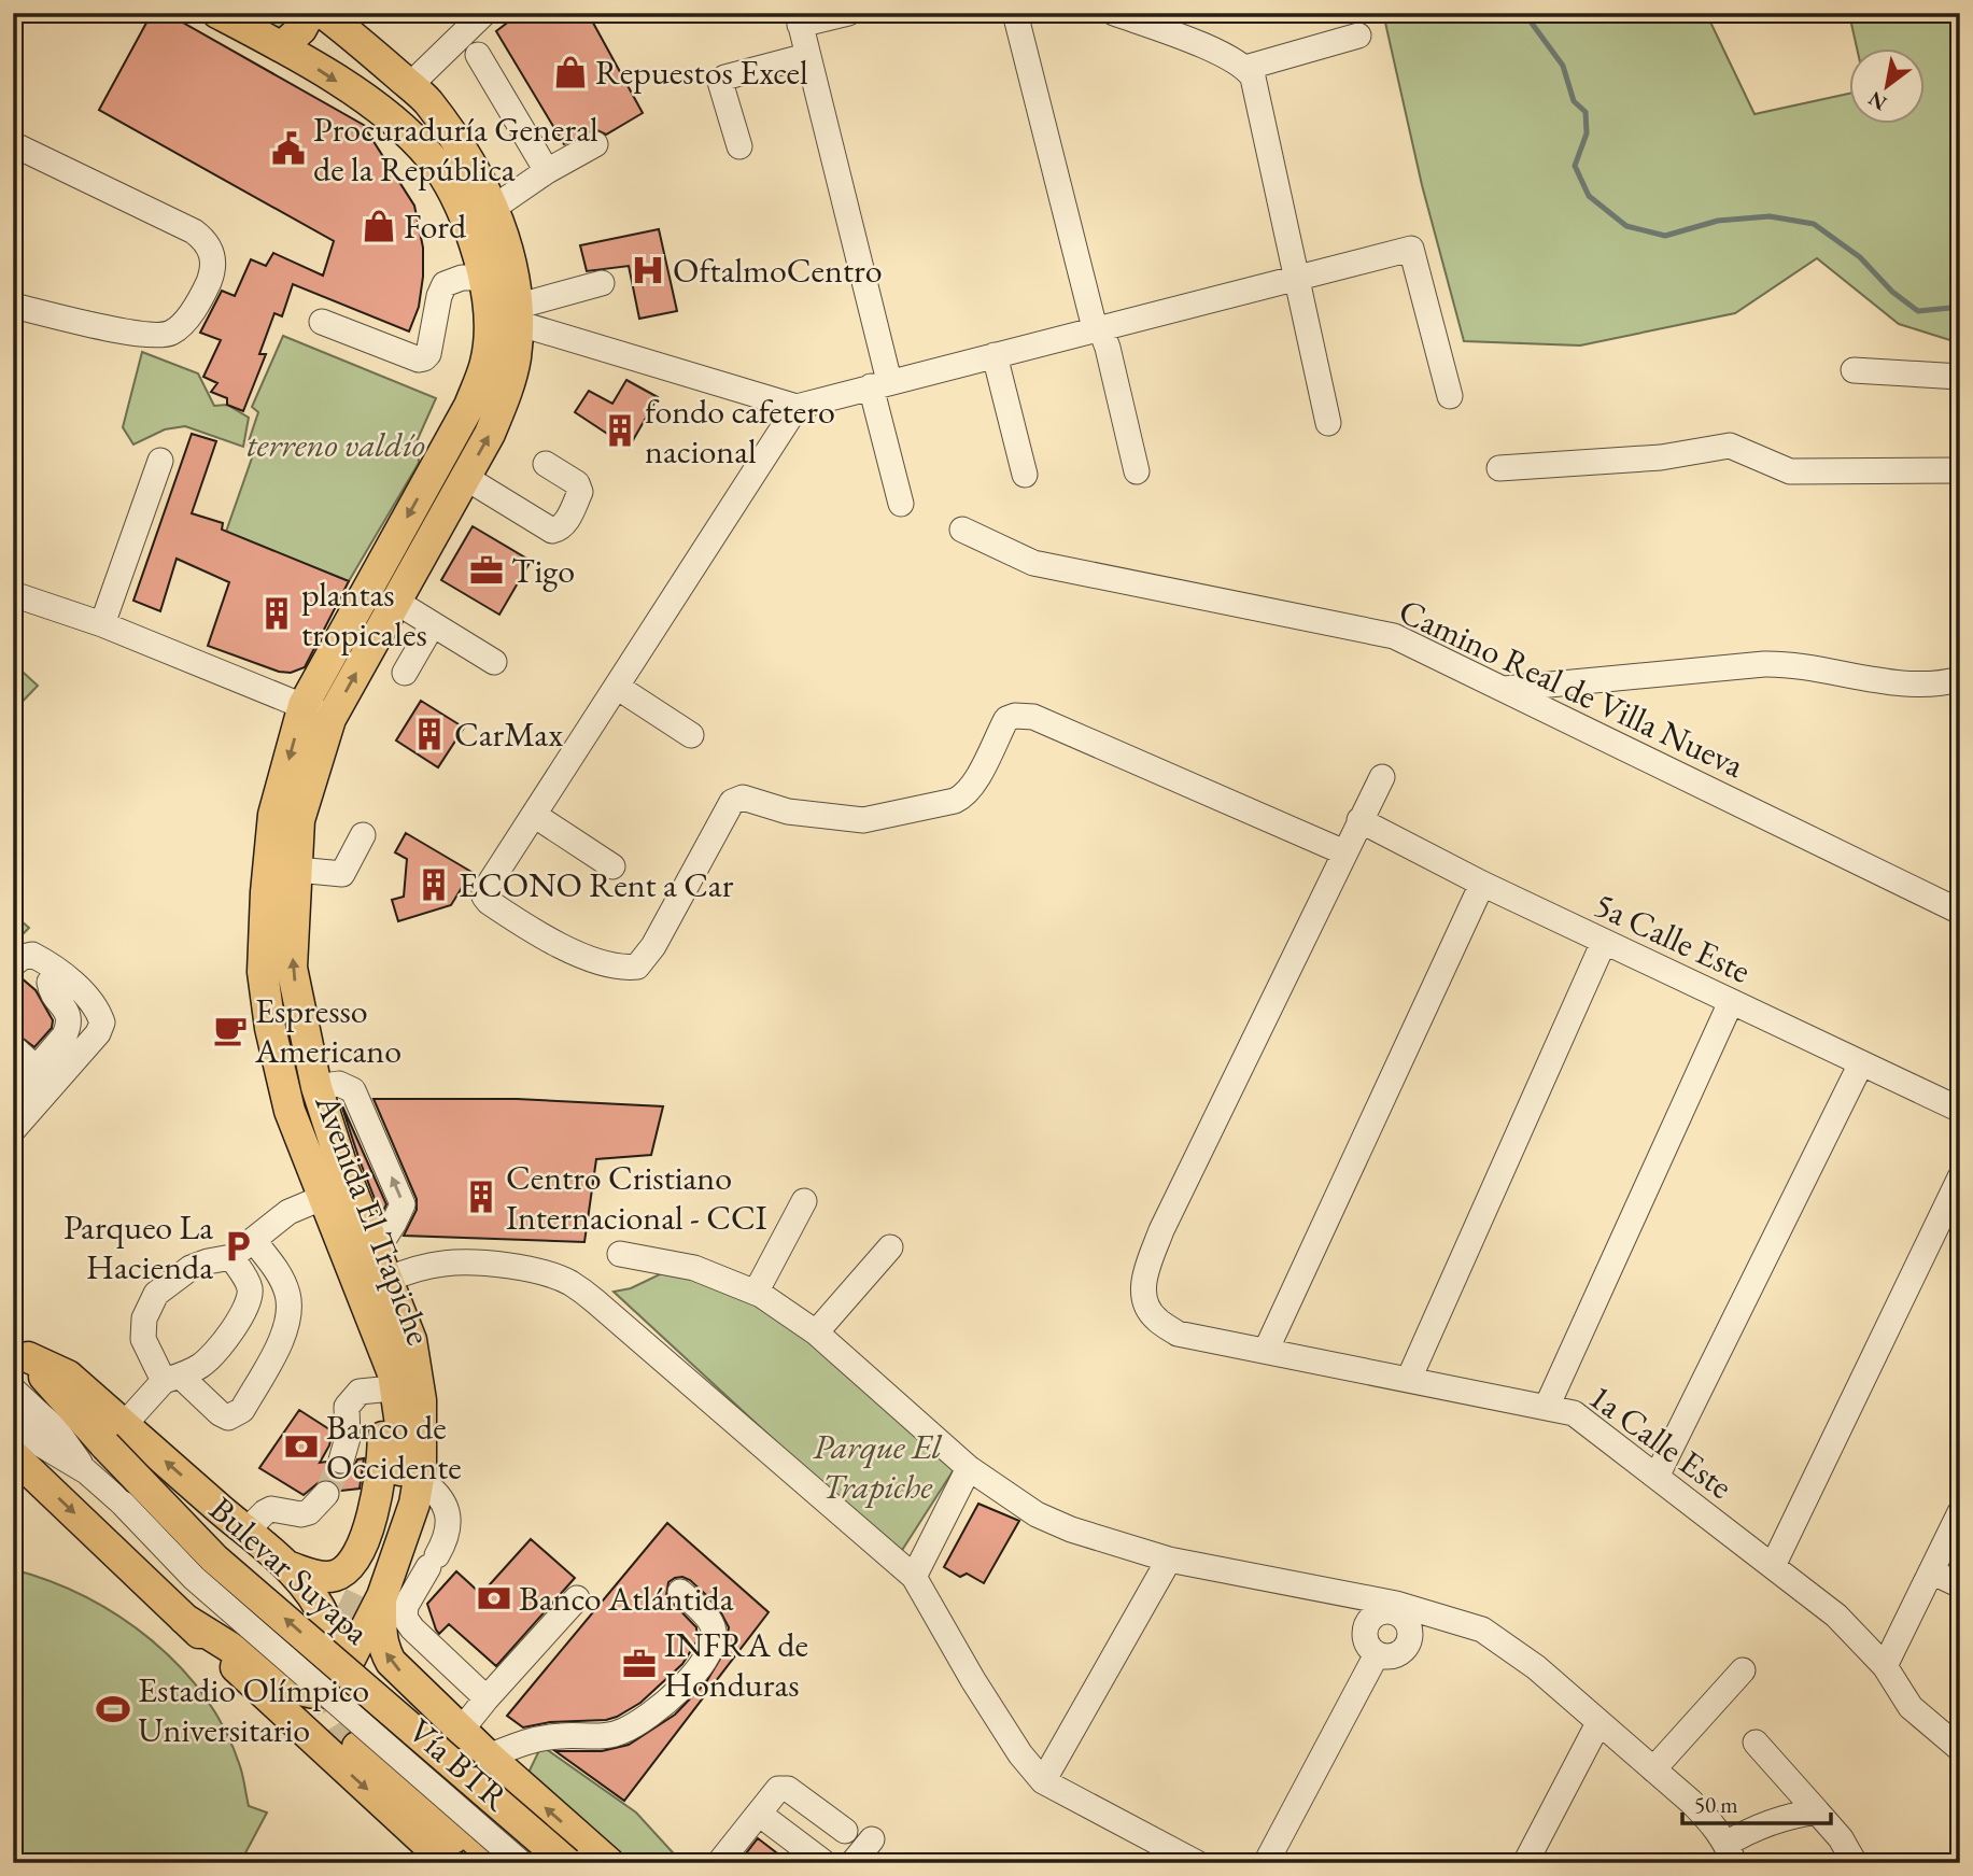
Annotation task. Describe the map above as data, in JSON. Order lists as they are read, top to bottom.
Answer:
{
  "streets": {
    "main road": ["Avenida El Trapiche", "Bulevar Suyapa"],
    "street": [
      "Camino Real de Villa Nueva",
      "5a Calle Este",
      "1a Calle Este",
      "Vía BTR"
    ]
  },
  "parks": ["terreno valdío", "Parque El Trapiche"],
  "places": {
    "shop": ["Repuestos Excel", "Ford"],
    "public building": ["Procuraduría General de la República"],
    "hospital": ["OftalmoCentro"],
    "building": [
      "fondo cafetero nacional",
      "plantas tropicales",
      "CarMax",
      "ECONO Rent a Car",
      "Centro Cristiano Internacional - CCI"
    ],
    "office": ["Tigo", "INFRA de Honduras"],
    "cafe": ["Espresso Americano"],
    "parking": ["Parqueo La Hacienda"],
    "bank": ["Banco de Occidente", "Banco Atlántida"],
    "sports": ["Estadio Olímpico Universitario"]
  },
  "scale_bar": "50 m",
  "north": "bottom left"
}
